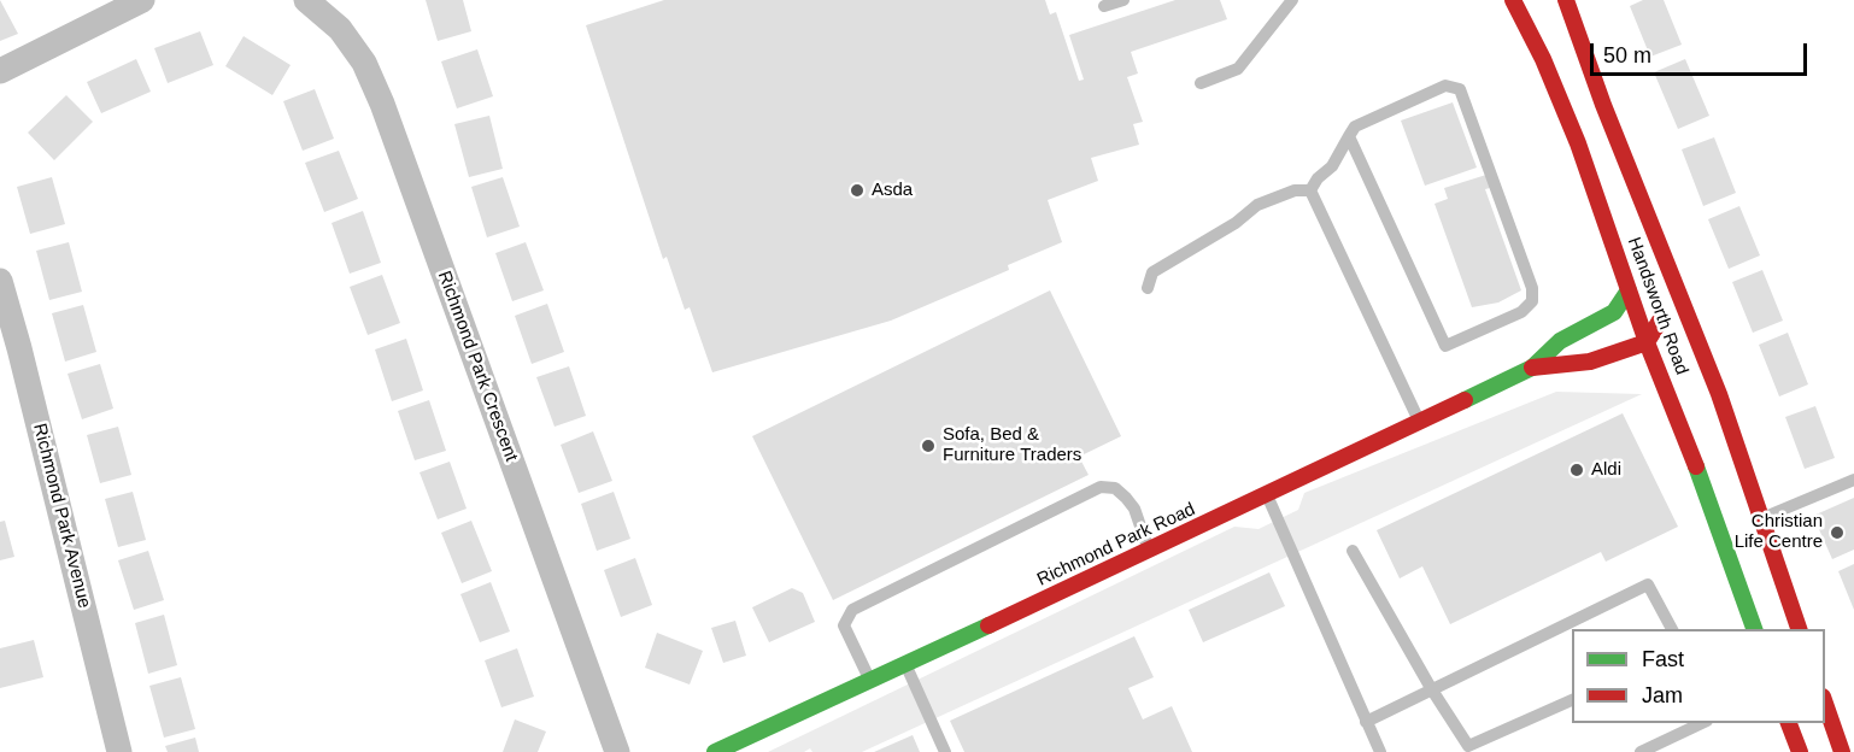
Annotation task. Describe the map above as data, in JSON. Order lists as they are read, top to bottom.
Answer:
{
  "streets": {
    "main road": ["Handsworth Road", "Richmond Park Road"],
    "street": ["Richmond Park Crescent", "Richmond Park Avenue"]
  },
  "crossings": [
    ["Handsworth Road", "Richmond Park Road"]
  ],
  "places": [
    "Asda",
    "Sofa, Bed & Furniture Traders",
    "Aldi",
    "Christian Life Centre"
  ],
  "legend": ["Fast", "Jam"],
  "scale_bar": "50 m"
}
